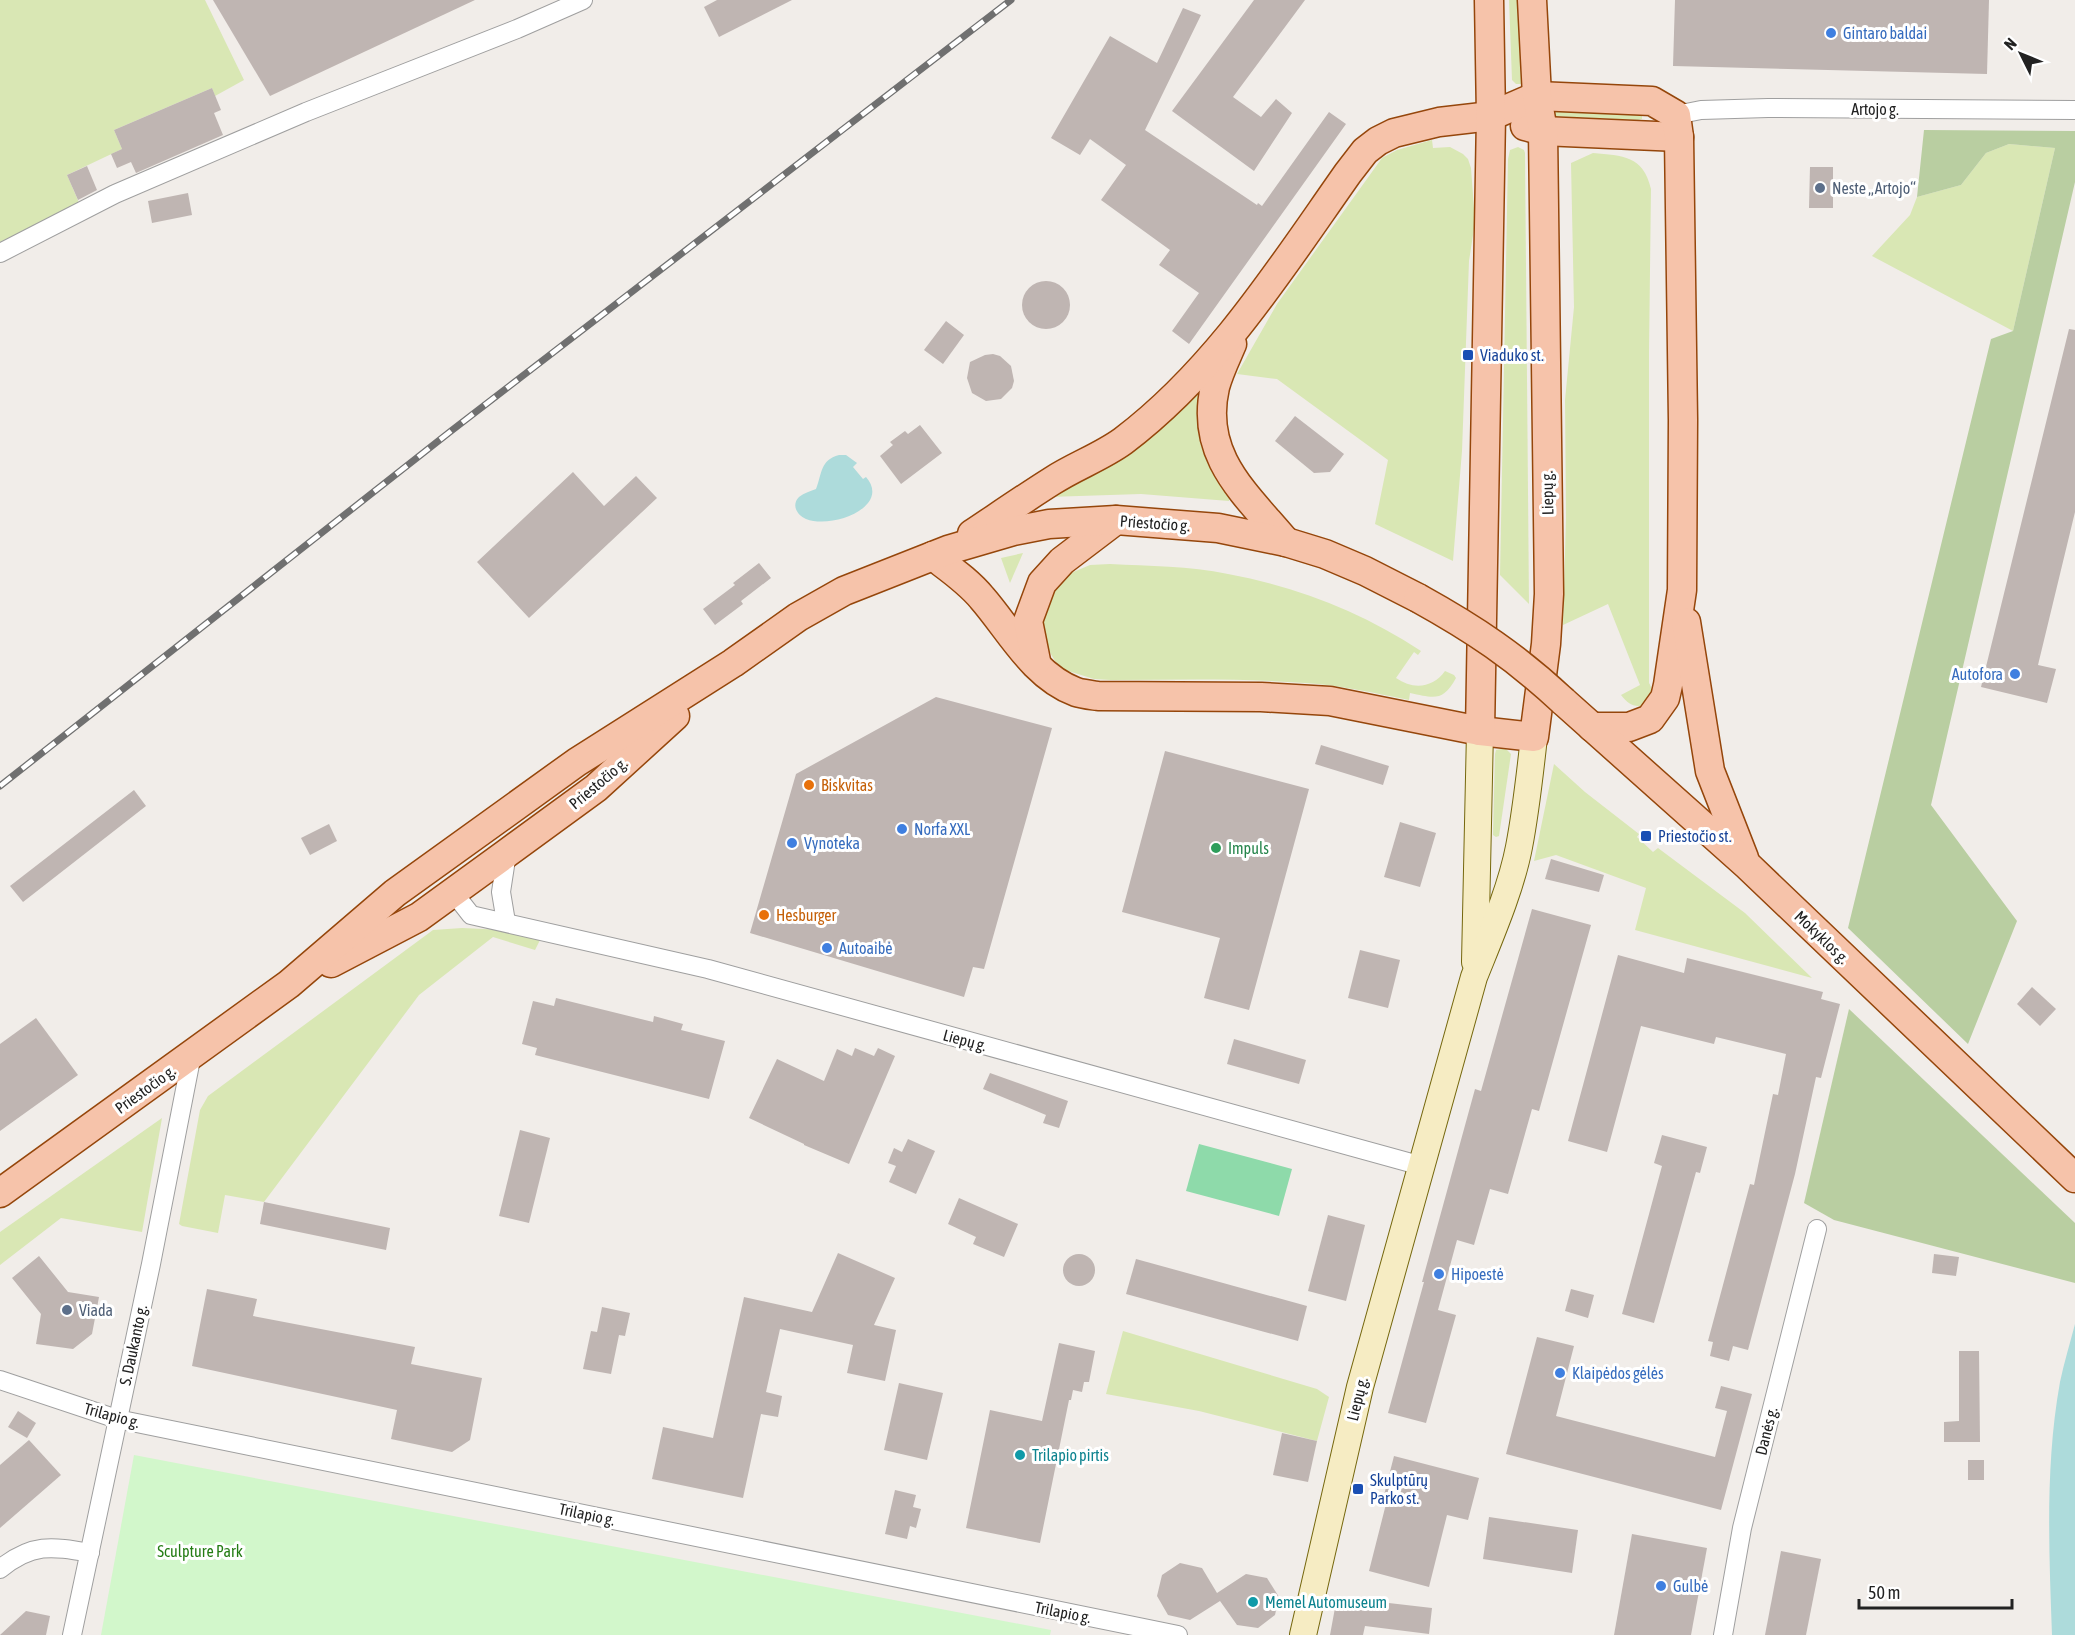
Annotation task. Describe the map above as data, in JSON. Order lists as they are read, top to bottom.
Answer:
{
  "streets": {
    "main road": ["Liepų g.", "Priestočio g.", "Mokyklos g."],
    "street": [
      "Artojo g.",
      "S. Daukanto g.",
      "Trilapio g.",
      "Danės g."
    ]
  },
  "crossings": [
    ["Liepų g.", "Priestočio g."],
    ["Priestočio g.", "Mokyklos g."],
    ["Priestočio g.", "S. Daukanto g."],
    ["S. Daukanto g.", "Trilapio g."]
  ],
  "parks": ["Sculpture Park"],
  "places": {
    "other": [
      "Gintaro baldai",
      "Neste „Artojo“",
      "Autofora",
      "Biskvitas",
      "Norfa XXL",
      "Vynoteka",
      "Impuls",
      "Hesburger",
      "Autoaibė",
      "Hipoestė",
      "Viada",
      "Klaipėdos gėlės",
      "Trilapio pirtis",
      "Gulbė",
      "Memel Automuseum"
    ],
    "transit": ["Viaduko st.", "Priestočio st.", "Skulptūrų Parko st."]
  },
  "scale_bar": "50 m",
  "north": "top left"
}
